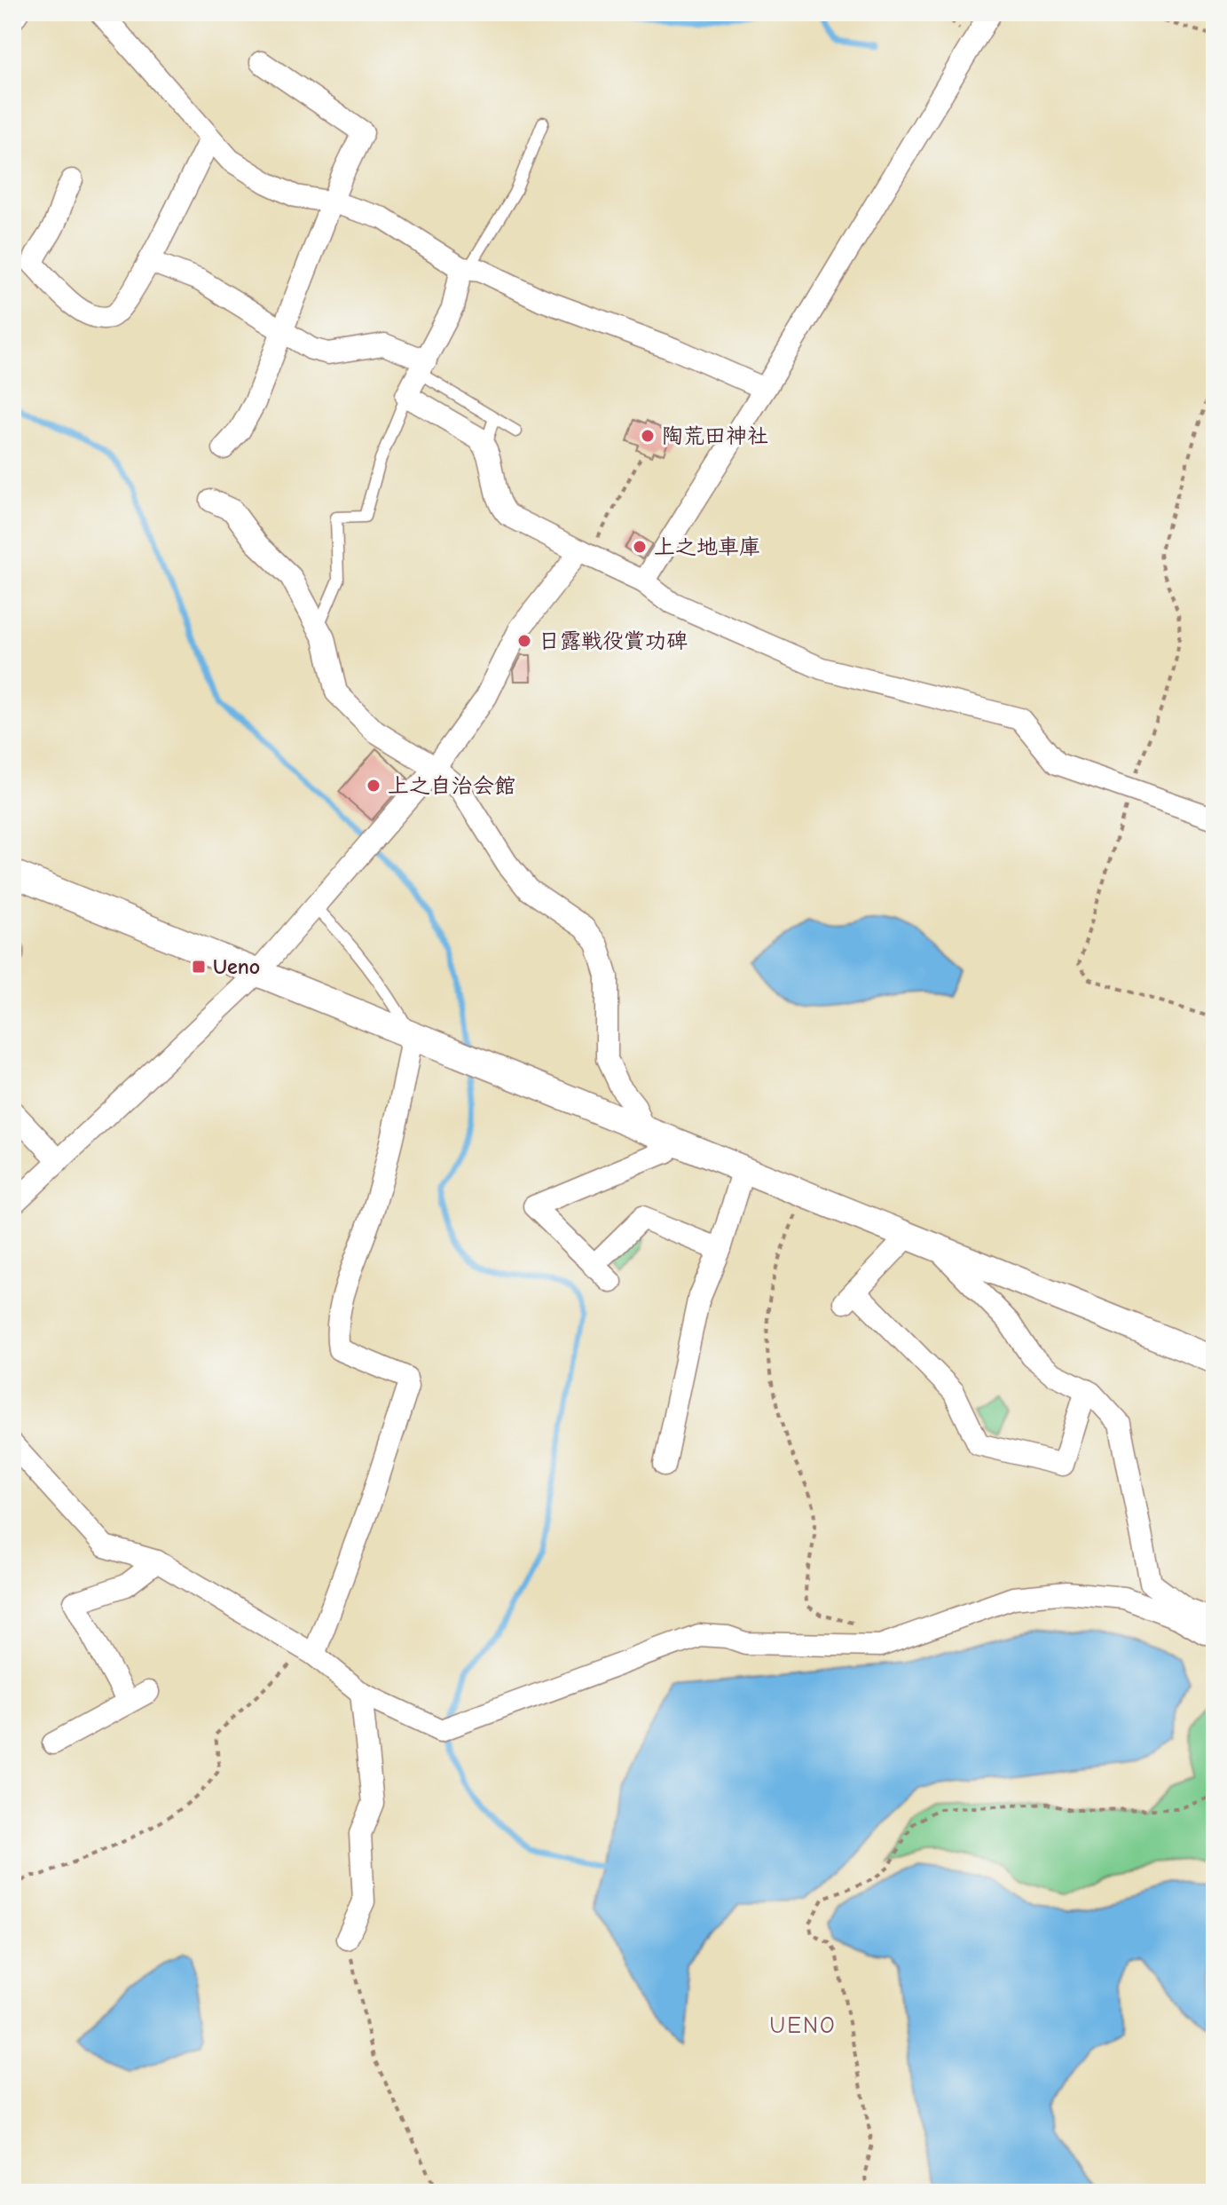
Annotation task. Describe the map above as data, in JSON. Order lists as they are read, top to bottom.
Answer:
{
  "districts": ["UENO"],
  "places": {
    "other": [
      "陶荒田神社",
      "上之地車庫",
      "日露戦役賞功碑",
      "上之自治会館"
    ],
    "transit": ["Ueno"]
  }
}
